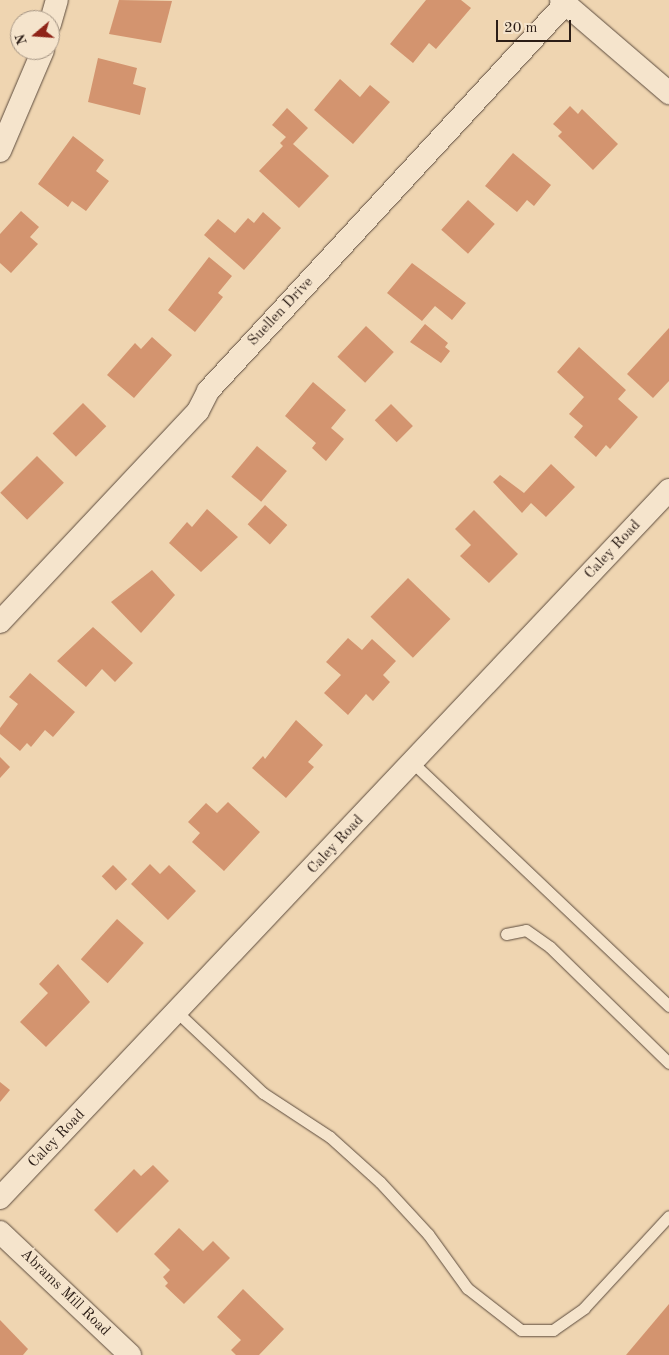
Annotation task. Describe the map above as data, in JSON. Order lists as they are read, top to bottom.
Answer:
{
  "streets": {
    "street": ["Suellen Drive", "Caley Road", "Abrams Mill Road"]
  },
  "scale_bar": "20 m",
  "north": "left"
}
